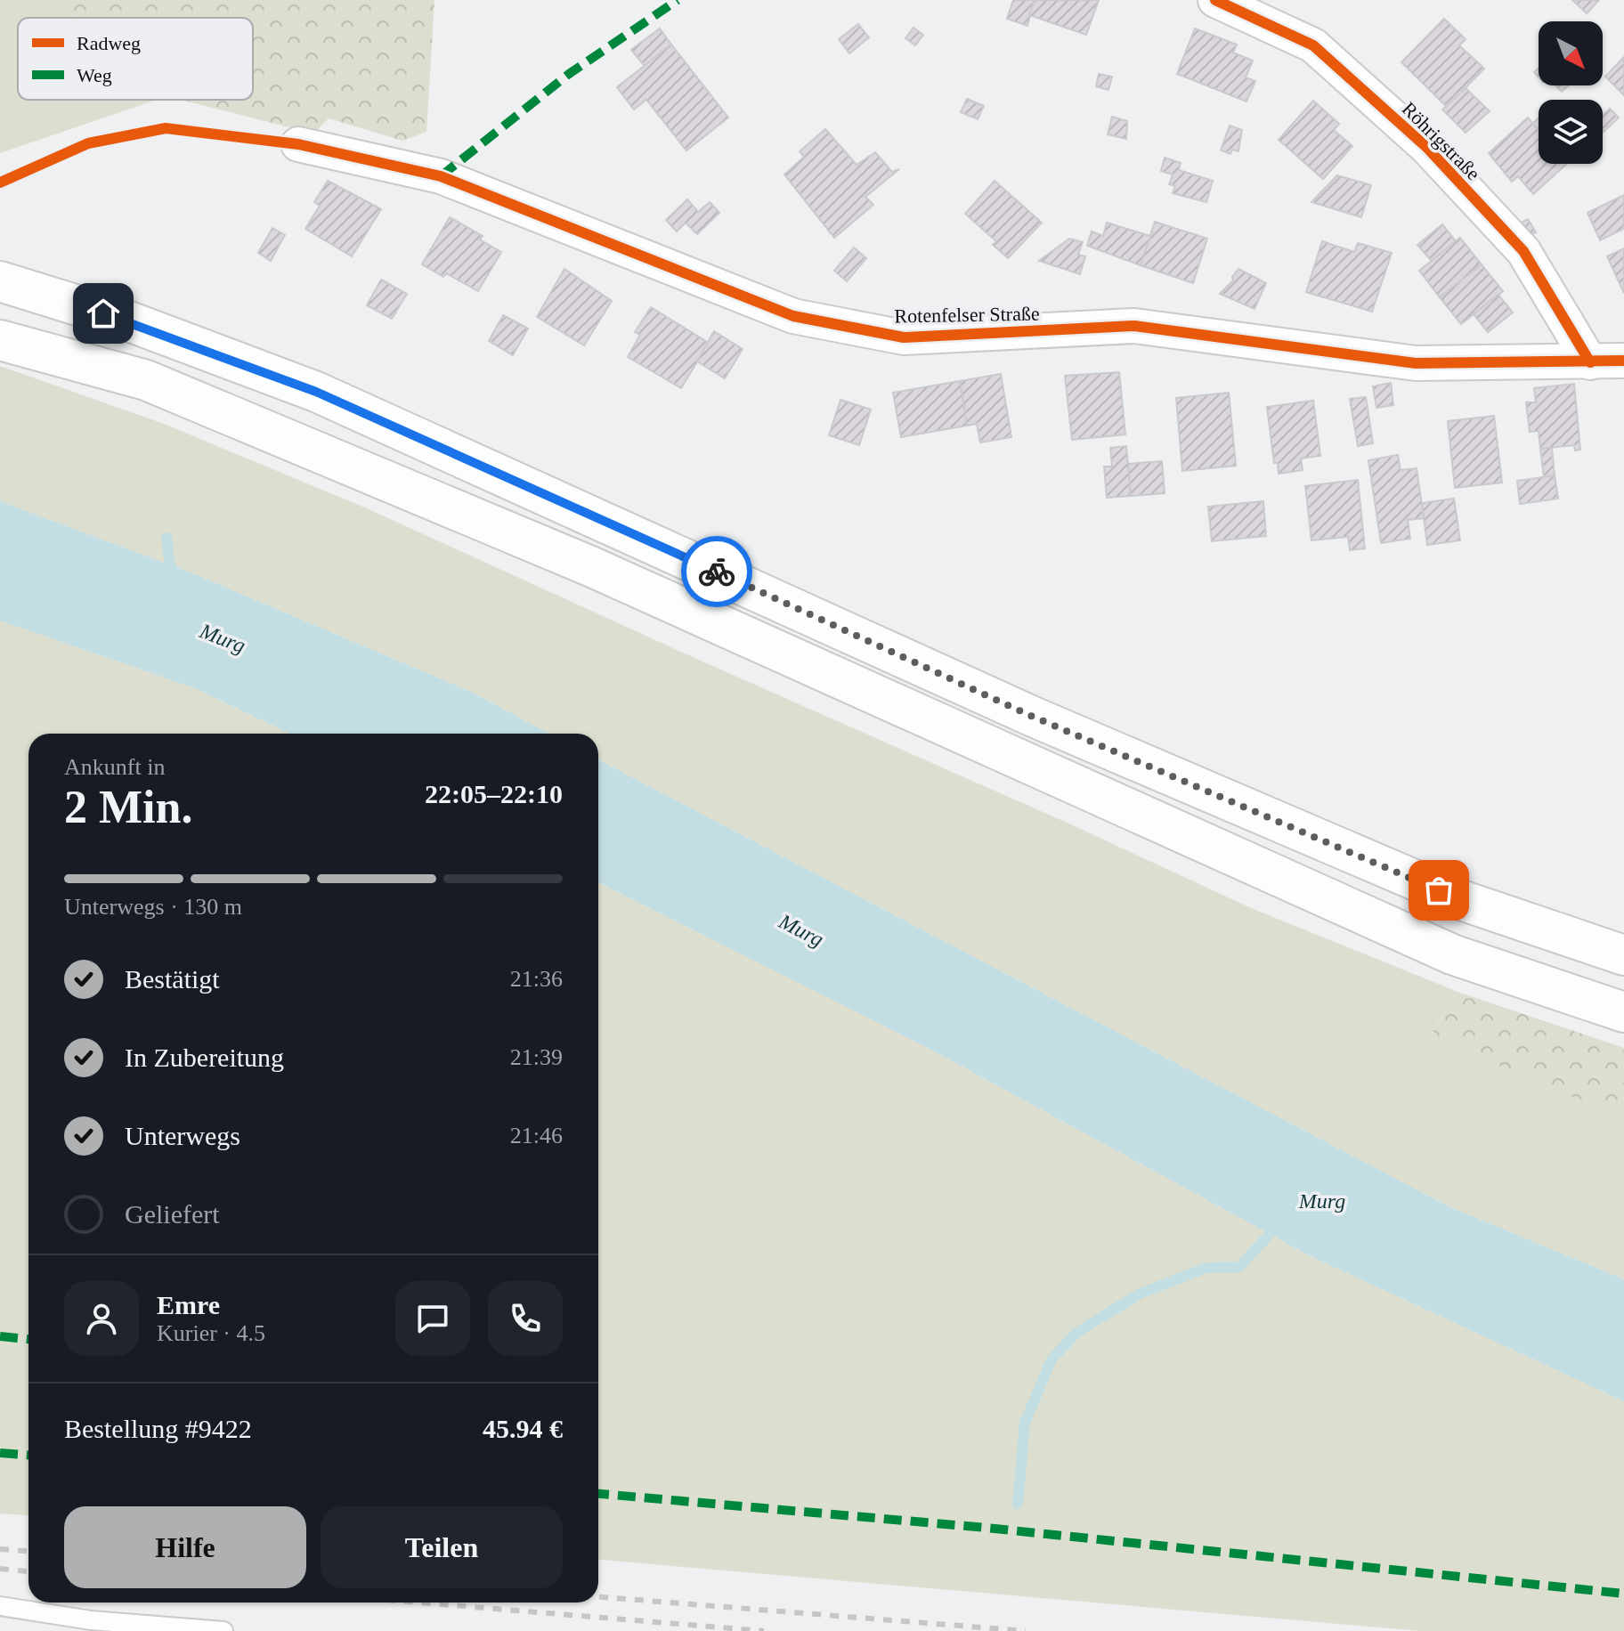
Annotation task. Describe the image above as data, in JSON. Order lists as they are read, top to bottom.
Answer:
{
  "streets": {
    "street": ["Röhrigstraße", "Rotenfelser Straße"]
  },
  "crossings": [
    ["Röhrigstraße", "Rotenfelser Straße"]
  ],
  "water": ["Murg"],
  "legend": ["Radweg", "Weg"],
  "north": "bottom right",
  "page": {
    "heading": ["2 Min.", "Ankunft in", "22:05–22:10"],
    "panel": [
      "Emre",
      "Kurier · 4.5",
      "Bestellung #9422",
      "45.94 €"
    ],
    "bar": "Unterwegs · 130 m",
    "list": [
      ["Bestätigt", "21:36"],
      ["In Zubereitung", "21:39"],
      ["Unterwegs", "21:46"],
      "Geliefert"
    ],
    "buttons": ["Hilfe", "Teilen"]
  }
}
